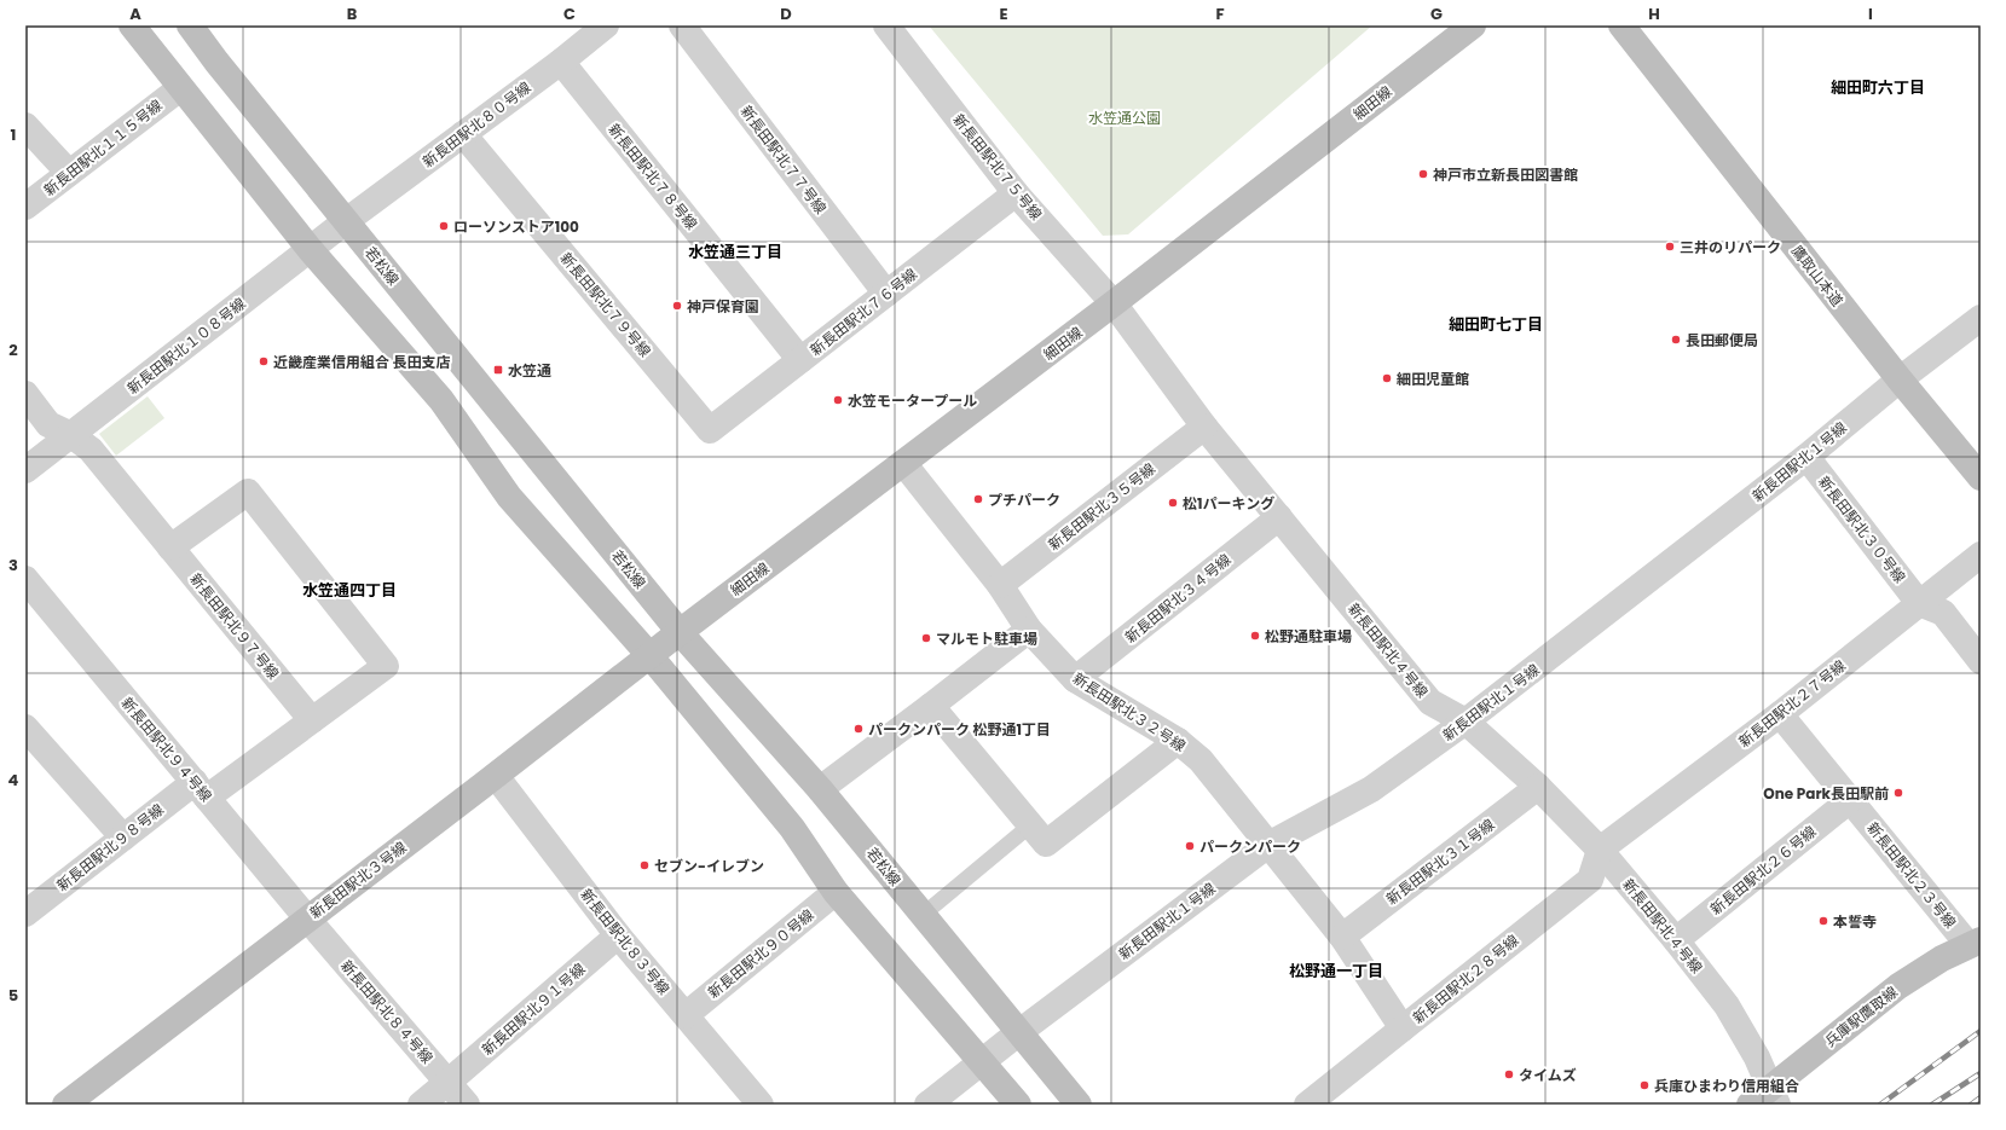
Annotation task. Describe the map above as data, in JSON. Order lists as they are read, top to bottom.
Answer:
{
  "streets": {
    "street": [
      "細田線",
      "新長田駅北８０号線",
      "新長田駅北１１５号線",
      "新長田駅北７７号線",
      "新長田駅北７５号線",
      "新長田駅北７８号線",
      "若松線",
      "鷹取山本道",
      "新長田駅北７９号線",
      "新長田駅北７６号線",
      "新長田駅北１０８号線",
      "新長田駅北１号線",
      "新長田駅北３５号線",
      "新長田駅北３０号線",
      "新長田駅北３４号線",
      "新長田駅北９７号線",
      "新長田駅北４号線",
      "新長田駅北２７号線",
      "新長田駅北３２号線",
      "新長田駅北９４号線",
      "新長田駅北９８号線",
      "新長田駅北３１号線",
      "新長田駅北２６号線",
      "新長田駅北２３号線",
      "新長田駅北３号線",
      "新長田駅北８３号線",
      "新長田駅北９０号線",
      "新長田駅北２８号線",
      "新長田駅北９１号線",
      "新長田駅北８４号線",
      "兵庫駅鷹取線"
    ]
  },
  "crossings": [
    ["細田線", "新長田駅北７５号線"],
    ["細田線", "若松線"],
    ["細田線", "新長田駅北４号線"],
    ["細田線", "新長田駅北３２号線"],
    ["細田線", "新長田駅北３号線"],
    ["新長田駅北８０号線", "新長田駅北７８号線"],
    ["新長田駅北８０号線", "若松線"],
    ["新長田駅北８０号線", "新長田駅北７９号線"],
    ["新長田駅北８０号線", "新長田駅北１０８号線"],
    ["新長田駅北７７号線", "新長田駅北７６号線"],
    ["新長田駅北７５号線", "新長田駅北７６号線"],
    ["新長田駅北７５号線", "新長田駅北４号線"],
    ["新長田駅北７８号線", "新長田駅北７６号線"],
    ["若松線", "新長田駅北１０８号線"],
    ["若松線", "新長田駅北１号線"],
    ["鷹取山本道", "新長田駅北１号線"],
    ["新長田駅北７９号線", "新長田駅北７６号線"],
    ["新長田駅北１０８号線", "新長田駅北９７号線"],
    ["新長田駅北１号線", "新長田駅北３０号線"],
    ["新長田駅北１号線", "新長田駅北４号線"],
    ["新長田駅北１号線", "新長田駅北３２号線"],
    ["新長田駅北１号線", "新長田駅北２８号線"],
    ["新長田駅北３５号線", "新長田駅北４号線"],
    ["新長田駅北３５号線", "新長田駅北３２号線"],
    ["新長田駅北３０号線", "新長田駅北２７号線"],
    ["新長田駅北３４号線", "新長田駅北４号線"],
    ["新長田駅北３４号線", "新長田駅北３２号線"],
    ["新長田駅北４号線", "新長田駅北２７号線"],
    ["新長田駅北４号線", "新長田駅北３１号線"],
    ["新長田駅北４号線", "新長田駅北２６号線"],
    ["新長田駅北４号線", "新長田駅北２８号線"],
    ["新長田駅北４号線", "兵庫駅鷹取線"],
    ["新長田駅北２７号線", "新長田駅北２３号線"],
    ["新長田駅北２７号線", "新長田駅北２８号線"],
    ["新長田駅北３２号線", "新長田駅北２８号線"],
    ["新長田駅北９４号線", "新長田駅北９８号線"],
    ["新長田駅北９４号線", "新長田駅北３号線"],
    ["新長田駅北９４号線", "新長田駅北８４号線"],
    ["新長田駅北３１号線", "新長田駅北２８号線"],
    ["新長田駅北２６号線", "新長田駅北２３号線"],
    ["新長田駅北２３号線", "兵庫駅鷹取線"],
    ["新長田駅北３号線", "新長田駅北８３号線"],
    ["新長田駅北３号線", "新長田駅北８４号線"],
    ["新長田駅北８３号線", "新長田駅北９０号線"],
    ["新長田駅北８３号線", "新長田駅北９１号線"],
    ["新長田駅北９１号線", "新長田駅北８４号線"]
  ],
  "districts": [
    "細田町六丁目",
    "水笠通三丁目",
    "細田町七丁目",
    "水笠通四丁目",
    "松野通一丁目"
  ],
  "parks": ["水笠通公園"],
  "places": {
    "other": [
      "神戸市立新長田図書館",
      "ローソンストア100",
      "三井のリパーク",
      "神戸保育園",
      "長田郵便局",
      "近畿産業信用組合 長田支店",
      "細田児童館",
      "水笠モータープール",
      "プチパーク",
      "松1パーキング",
      "松野通駐車場",
      "マルモト駐車場",
      "パークンパーク 松野通1丁目",
      "One Park長田駅前",
      "パークンパーク",
      "セブン-イレブン",
      "本誓寺",
      "タイムズ",
      "兵庫ひまわり信用組合"
    ],
    "transit": ["水笠通"]
  },
  "grid": {
    "columns": [
      "A",
      "B",
      "C",
      "D",
      "E",
      "F",
      "G",
      "H",
      "I"
    ],
    "rows": [
      "1",
      "2",
      "3",
      "4",
      "5"
    ]
  }
}
